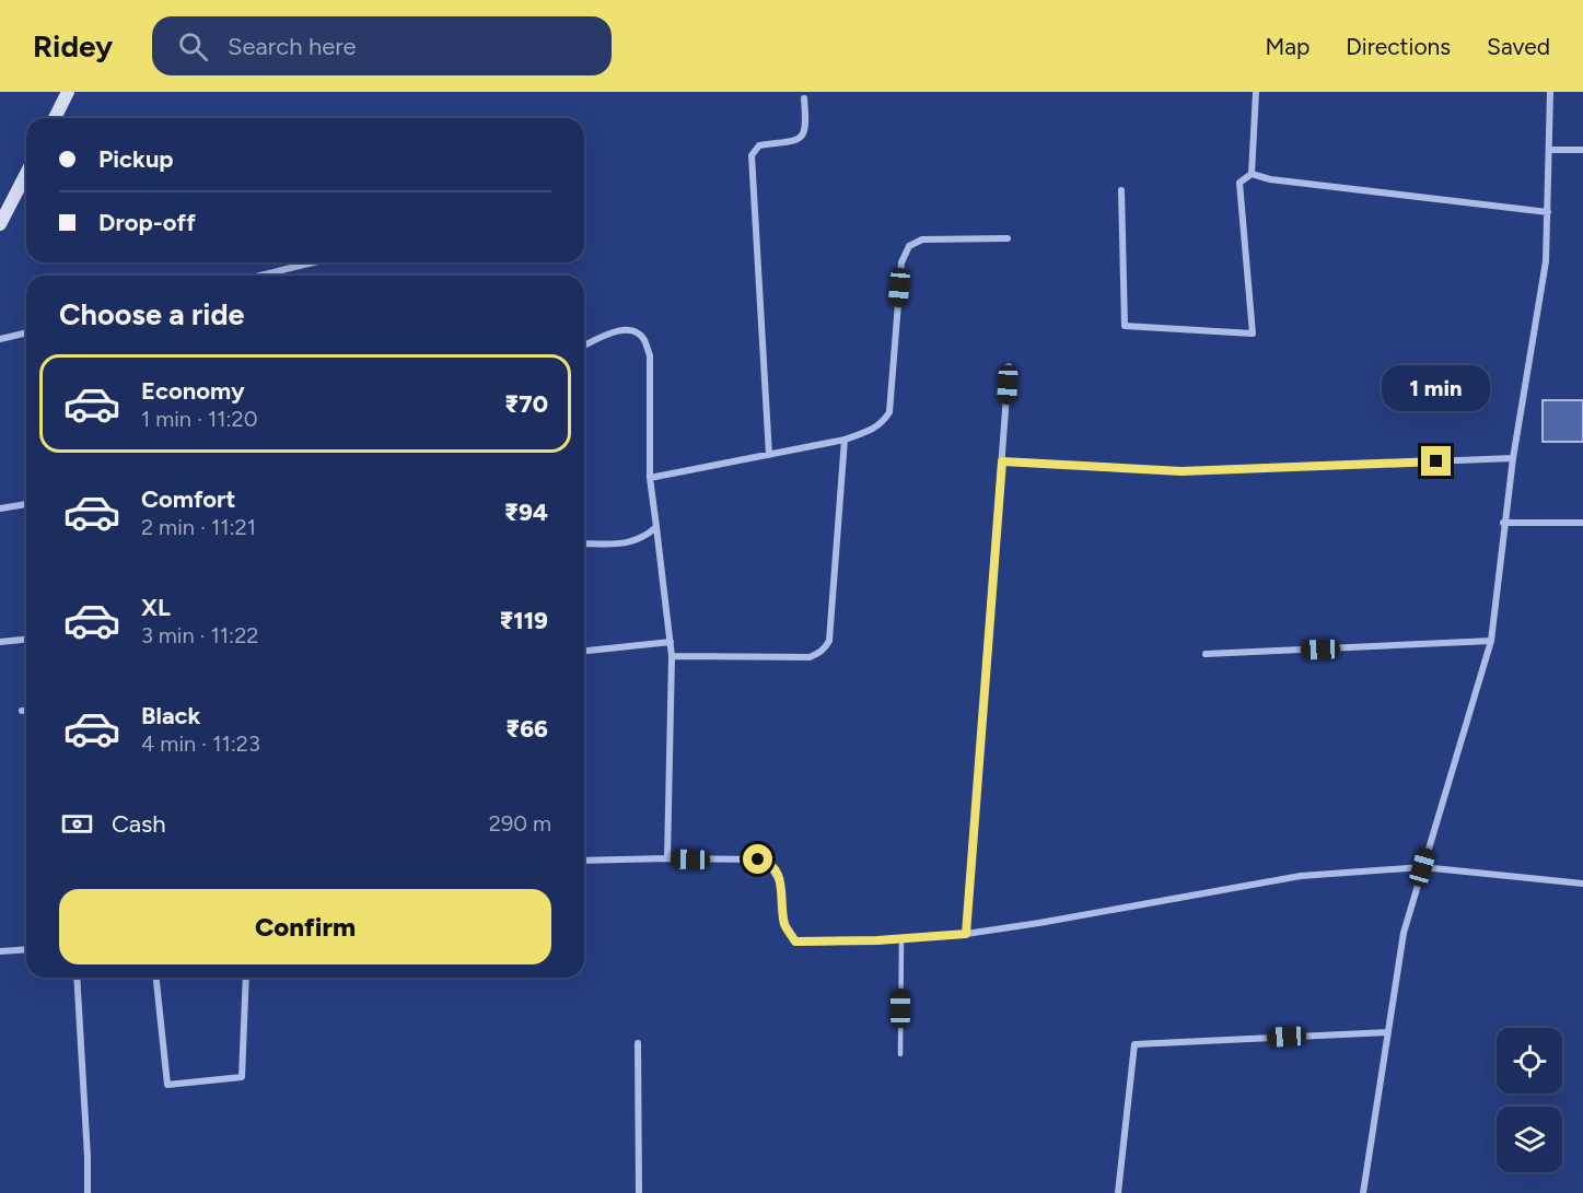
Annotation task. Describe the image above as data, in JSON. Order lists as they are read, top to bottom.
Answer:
{
  "page": {
    "header": "Ridey",
    "search": "Search here",
    "nav": ["Map", "Directions", "Saved"],
    "banner": ["Pickup", "Drop-off"],
    "heading": "Choose a ride",
    "list": [
      {
        "name": "Economy",
        "note": "1 min · 11:20",
        "value": "₹70"
      },
      {
        "name": "Comfort",
        "note": "2 min · 11:21",
        "value": "₹94"
      },
      {
        "name": "XL",
        "note": "3 min · 11:22",
        "value": "₹119"
      },
      {
        "name": "Black",
        "note": "4 min · 11:23",
        "value": "₹66"
      }
    ],
    "bubble": "1 min",
    "pay": ["Cash", "290 m"],
    "buttons": "Confirm"
  }
}
